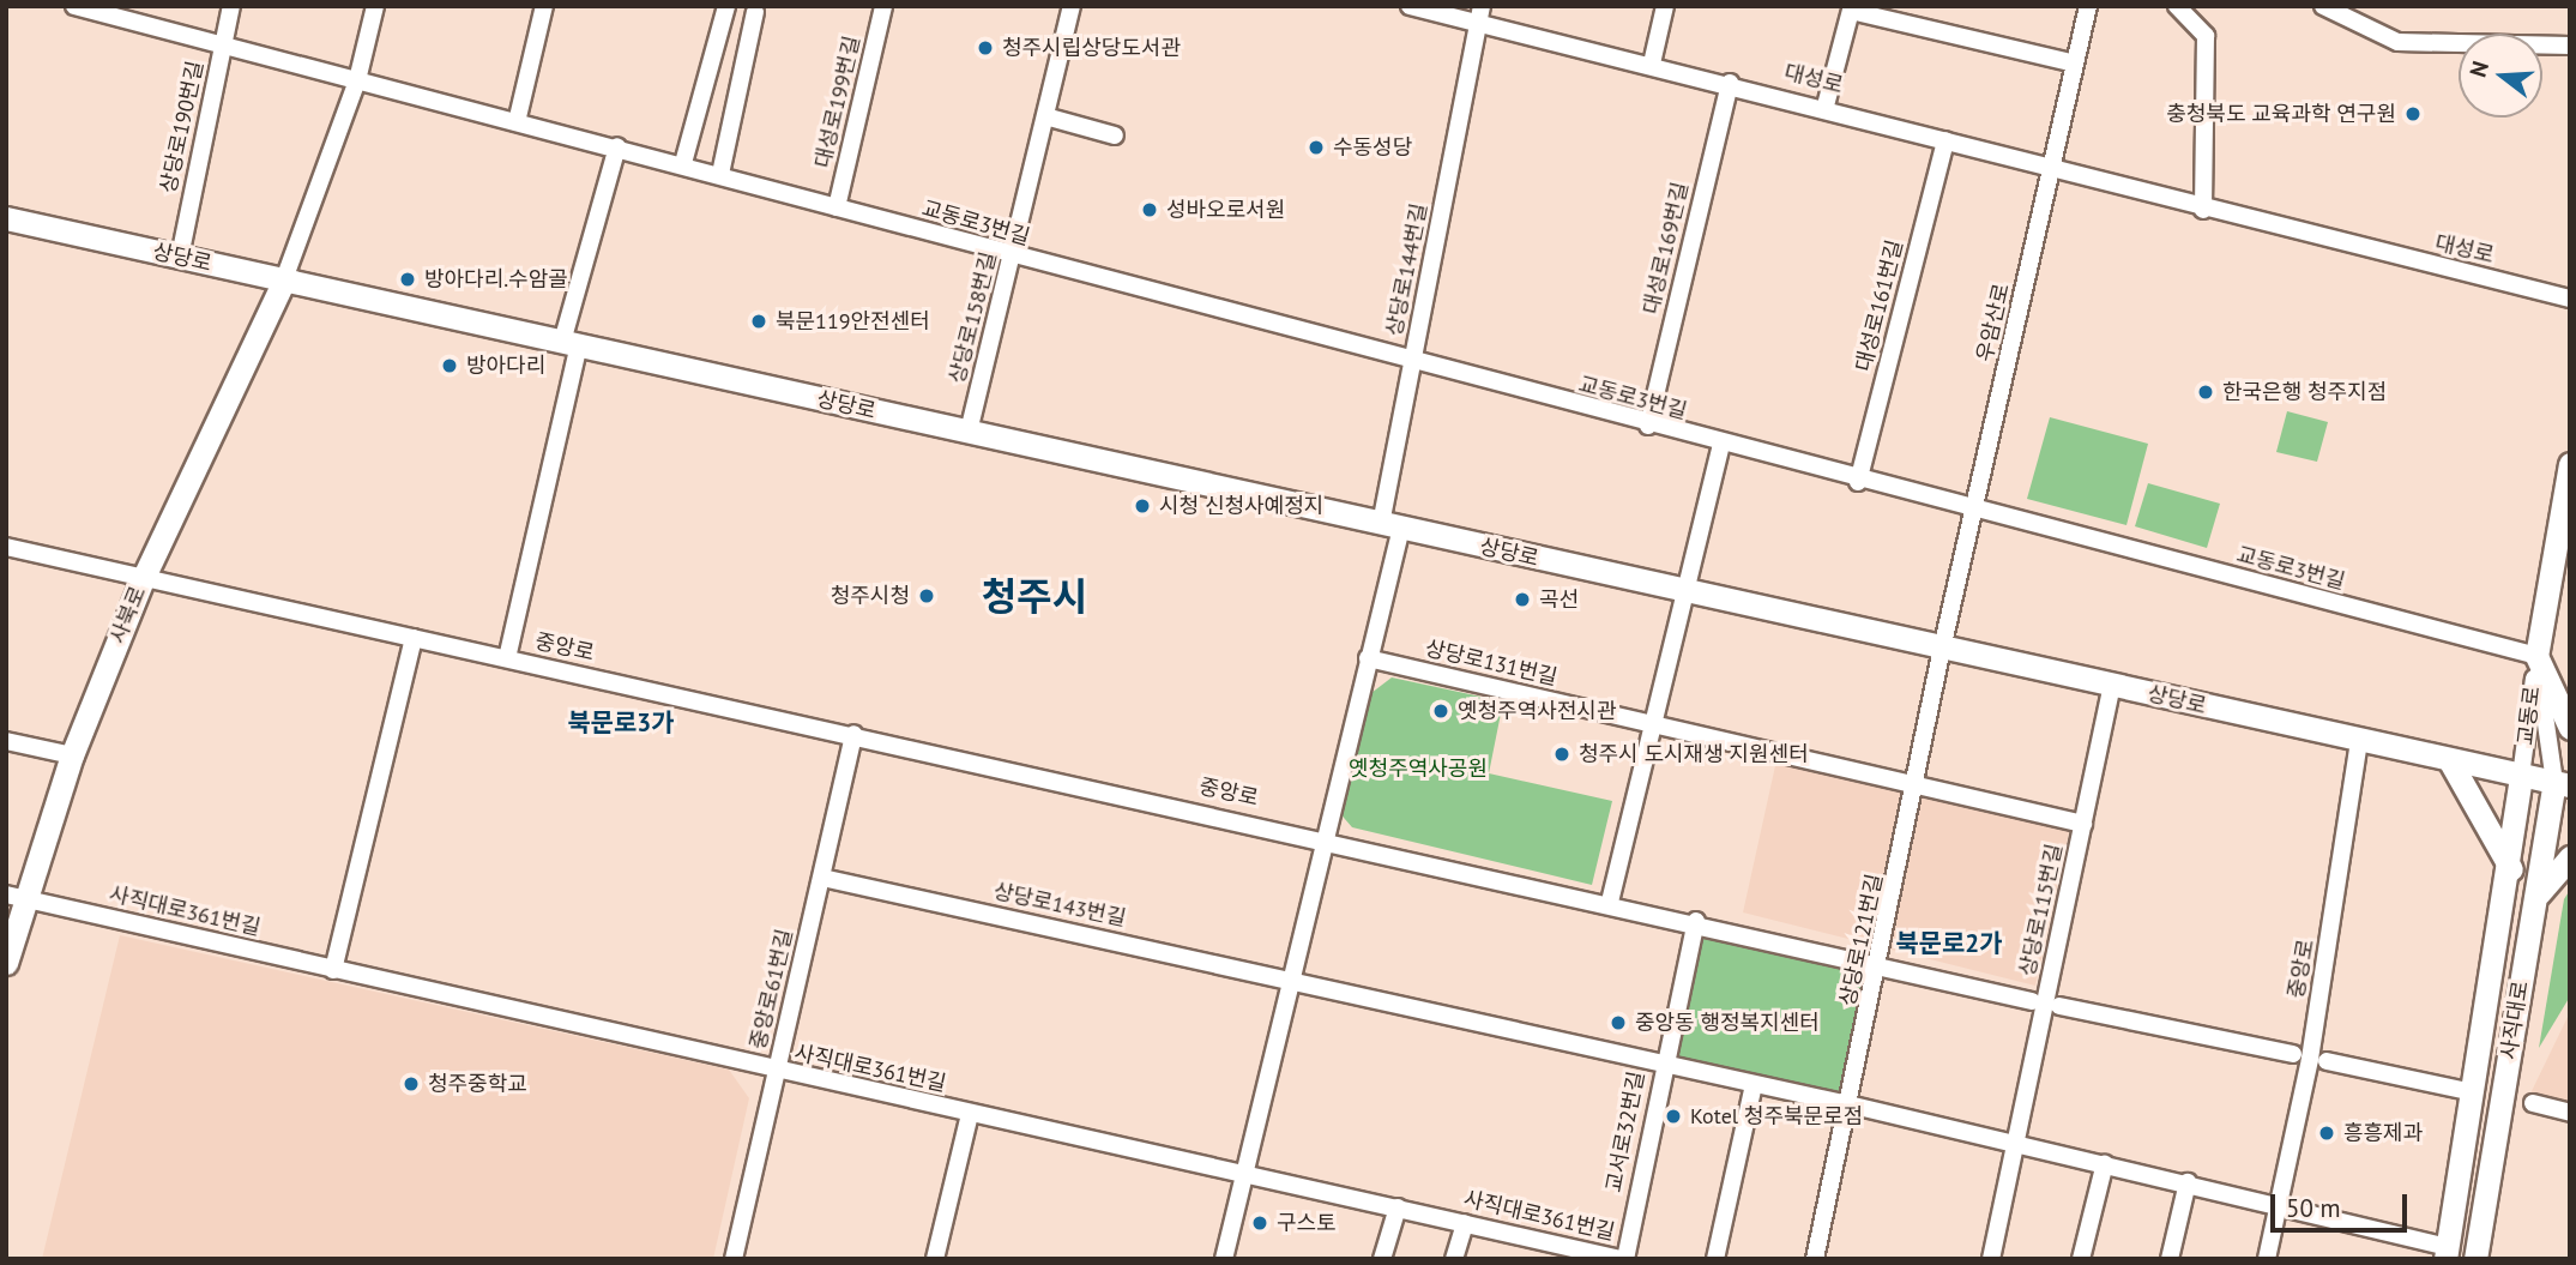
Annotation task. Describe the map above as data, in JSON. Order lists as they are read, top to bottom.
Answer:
{
  "streets": {
    "main road": [
      "상당로",
      "사북로",
      "교동로",
      "사직대로"
    ],
    "street": [
      "대성로",
      "대성로199번길",
      "상당로190번길",
      "교동로3번길",
      "대성로169번길",
      "상당로144번길",
      "대성로161번길",
      "상당로158번길",
      "우암산로",
      "중앙로",
      "상당로131번길",
      "상당로143번길",
      "상당로115번길",
      "사직대로361번길",
      "상당로121번길",
      "중앙로61번길",
      "교서로32번길"
    ]
  },
  "crossings": [
    ["대성로", "대성로169번길"],
    ["대성로", "상당로144번길"],
    ["대성로", "대성로161번길"],
    ["대성로", "우암산로"],
    ["대성로199번길", "교동로3번길"],
    ["상당로190번길", "교동로3번길"],
    ["상당로190번길", "상당로"],
    ["교동로3번길", "대성로169번길"],
    ["교동로3번길", "상당로144번길"],
    ["교동로3번길", "대성로161번길"],
    ["교동로3번길", "상당로158번길"],
    ["교동로3번길", "우암산로"],
    ["교동로3번길", "교동로"],
    ["상당로", "상당로144번길"],
    ["상당로", "상당로158번길"],
    ["상당로", "우암산로"],
    ["상당로", "사북로"],
    ["상당로", "중앙로"],
    ["상당로", "교동로"],
    ["상당로", "상당로115번길"],
    ["상당로", "상당로121번길"],
    ["상당로", "사직대로"],
    ["우암산로", "상당로121번길"],
    ["사북로", "중앙로"],
    ["사북로", "사직대로361번길"],
    ["중앙로", "상당로121번길"],
    ["중앙로", "중앙로61번길"],
    ["중앙로", "사직대로"],
    ["중앙로", "교서로32번길"],
    ["상당로131번길", "상당로121번길"],
    ["교동로", "사직대로"],
    ["상당로143번길", "중앙로61번길"],
    ["상당로143번길", "교서로32번길"],
    ["사직대로361번길", "중앙로61번길"],
    ["사직대로361번길", "교서로32번길"],
    ["상당로121번길", "교서로32번길"]
  ],
  "districts": ["청주시", "북문로3가", "북문로2가"],
  "parks": ["옛청주역사공원"],
  "places": [
    "청주시립상당도서관",
    "충청북도 교육과학 연구원",
    "수동성당",
    "성바오로서원",
    "방아다리.수암골",
    "북문119안전센터",
    "방아다리",
    "한국은행 청주지점",
    "시청 신청사예정지",
    "청주시청",
    "곡선",
    "옛청주역사전시관",
    "청주시 도시재생 지원센터",
    "중앙동 행정복지센터",
    "청주중학교",
    "Kotel 청주북문로점",
    "흥흥제과",
    "구스토"
  ],
  "scale_bar": "50 m",
  "north": "left"
}
